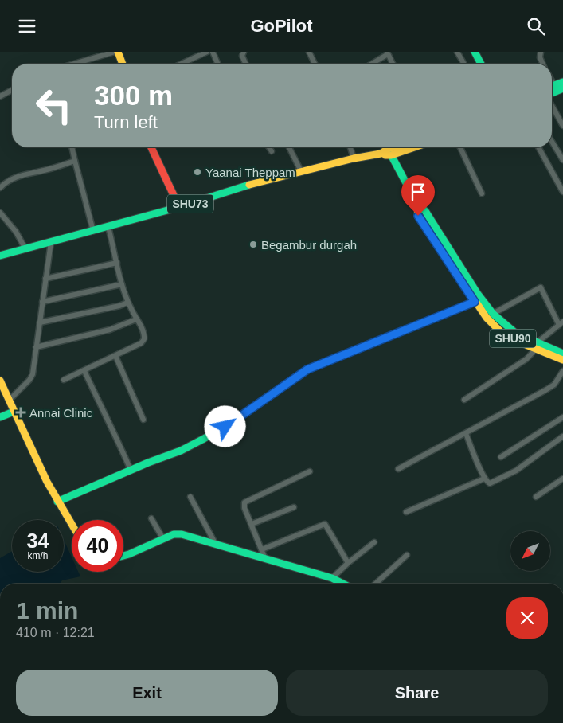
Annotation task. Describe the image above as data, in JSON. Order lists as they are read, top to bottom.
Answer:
{
  "streets": {
    "main road": ["SHU73", "SHU90"]
  },
  "crossings": [
    ["SHU73", "SHU90"]
  ],
  "places": {
    "other": ["Yaanai Theppam", "Begambur durgah"],
    "health": ["Annai Clinic"]
  },
  "north": "bottom left",
  "page": {
    "header": "GoPilot",
    "turn": ["300 m", "Turn left"],
    "speed": "34 km/h",
    "limit": "40",
    "heading": ["1 min", "410 m · 12:21"],
    "buttons": ["Exit", "Share"]
  }
}
